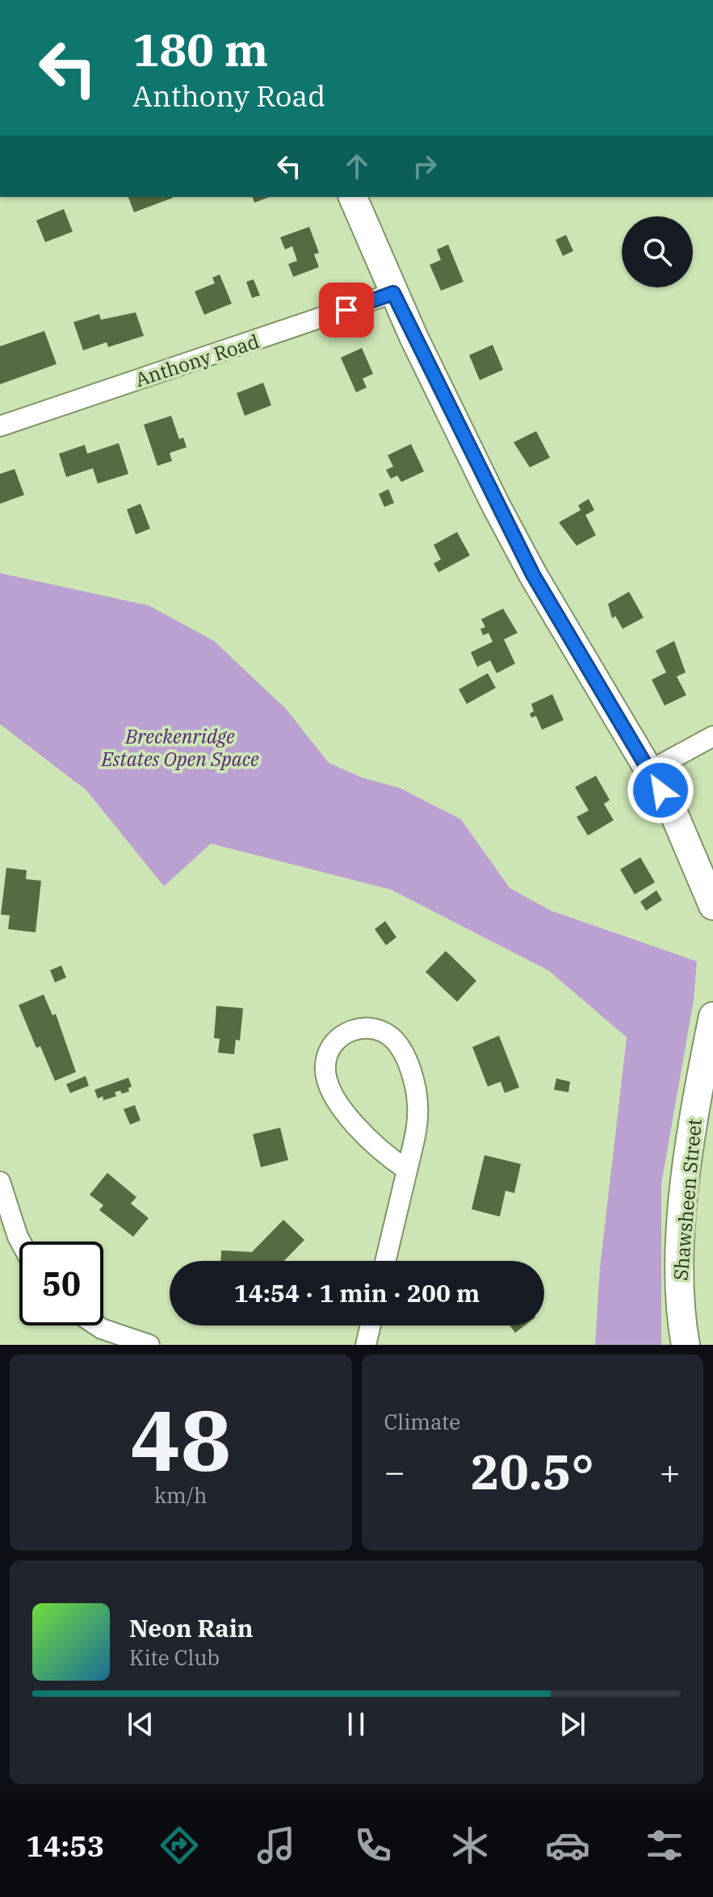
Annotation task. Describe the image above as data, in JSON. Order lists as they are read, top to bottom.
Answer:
{
  "streets": {
    "main road": ["Shawsheen Street"],
    "street": ["Anthony Road"]
  },
  "parks": ["Breckenridge Estates Open Space"],
  "page": {
    "turn": ["180 m", "Anthony Road"],
    "limit": "50",
    "trip": "14:54 · 1 min · 200 m",
    "tile": [
      ["48", "km/h"],
      "Climate"
    ],
    "heat": ["−", "20.5°", "+"],
    "song": ["Neon Rain", "Kite Club"],
    "tabs": "14:53"
  }
}
